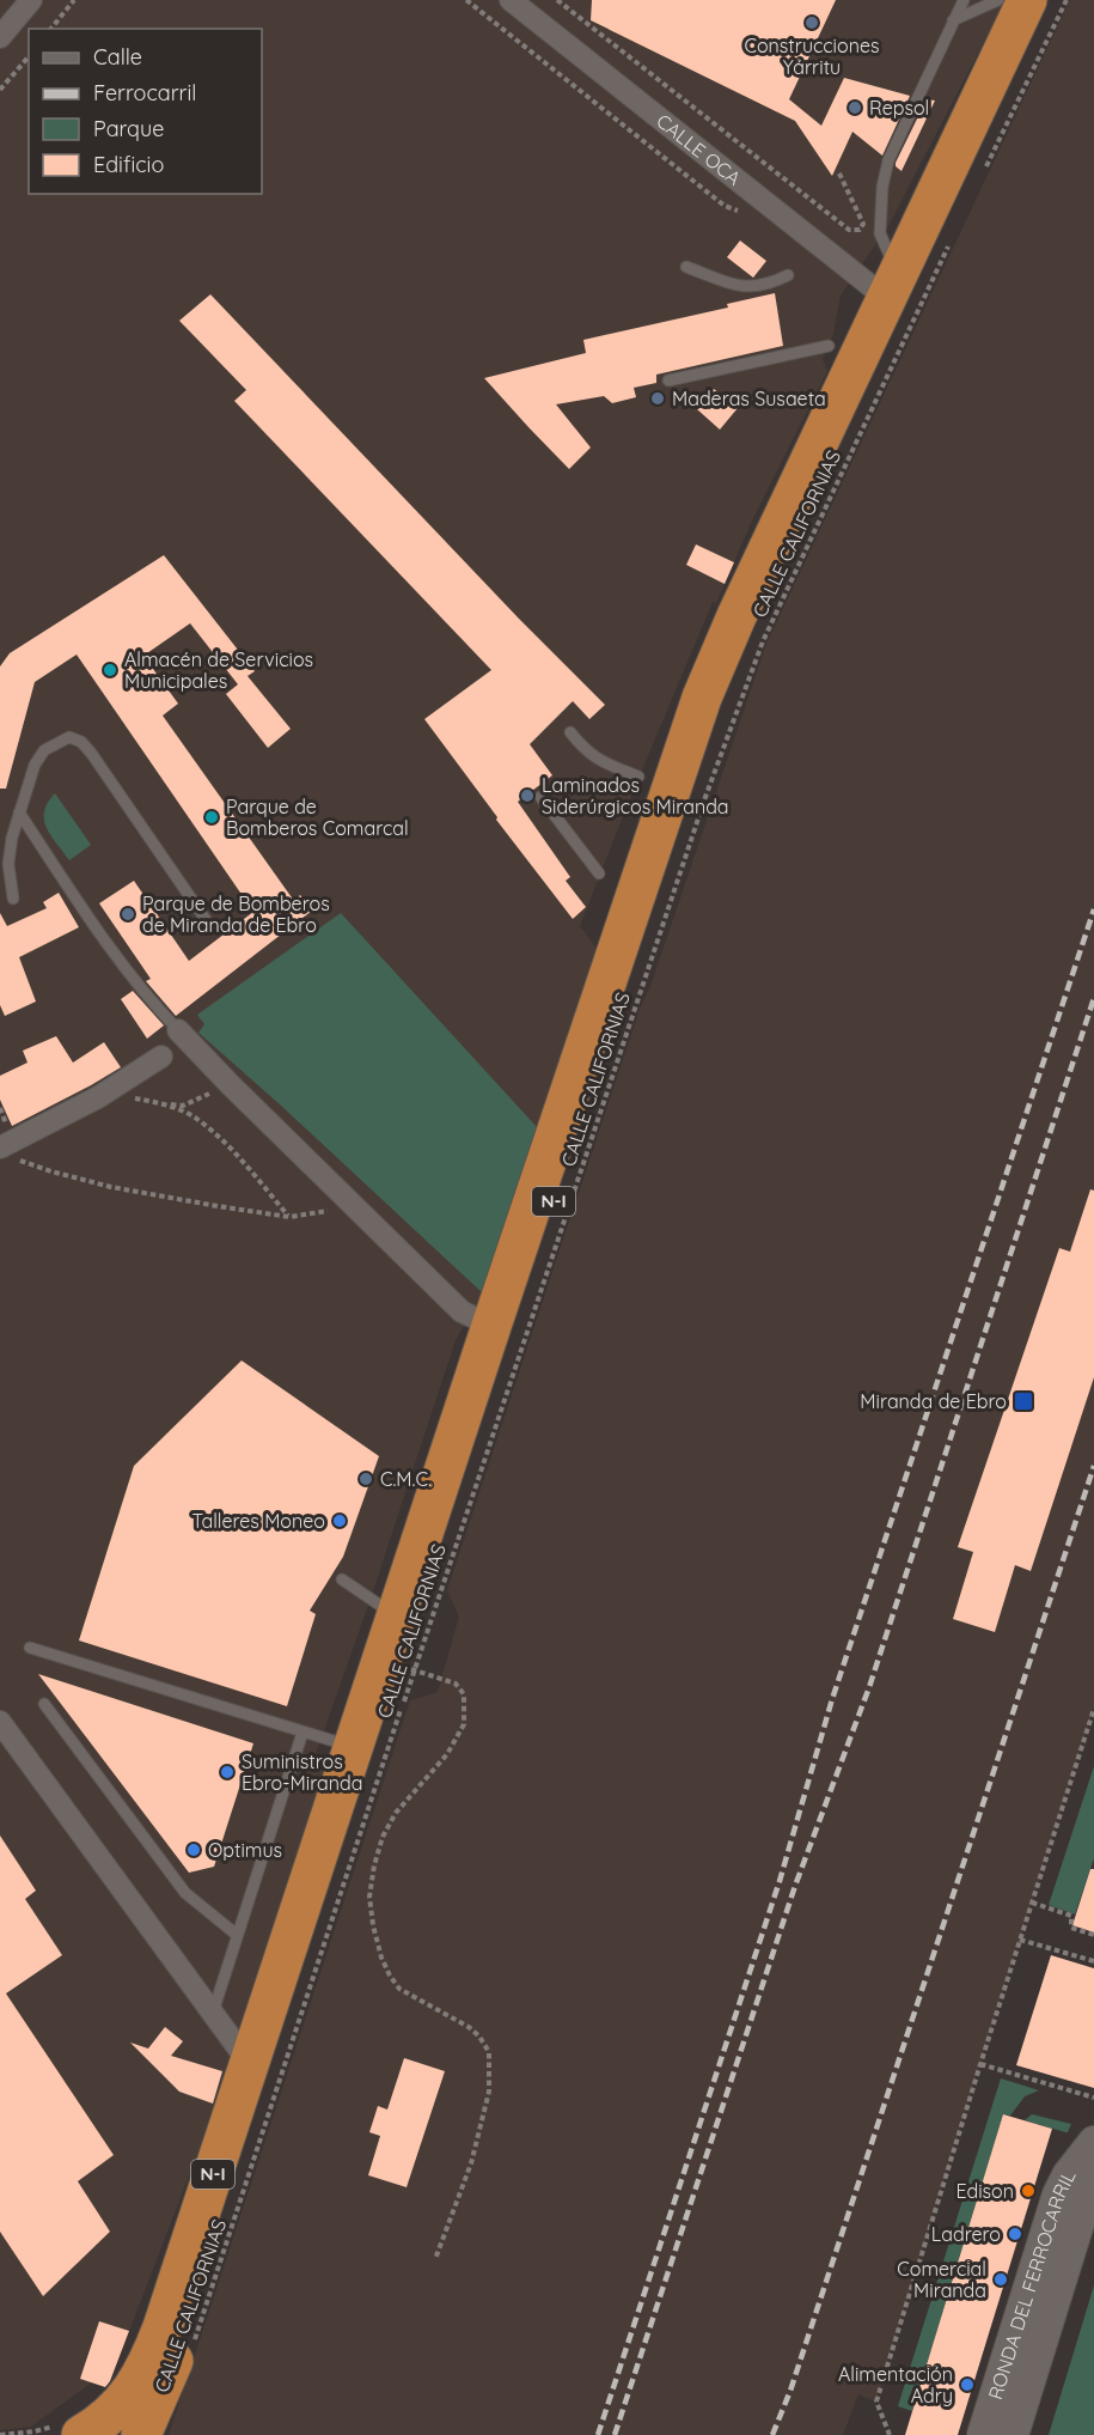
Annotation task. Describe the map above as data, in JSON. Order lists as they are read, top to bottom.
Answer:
{
  "streets": {
    "highway": ["CALLE CALIFORNIAS", "N-I"],
    "main road": ["RONDA DEL FERROCARRIL"],
    "street": ["CALLE OCA"]
  },
  "crossings": [
    ["CALLE OCA", "CALLE CALIFORNIAS"]
  ],
  "places": {
    "other": [
      "Construcciones Yárritu",
      "Repsol",
      "Maderas Susaeta",
      "Almacén de Servicios Municipales",
      "Laminados Siderúrgicos Miranda",
      "Parque de Bomberos Comarcal",
      "Parque de Bomberos de Miranda de Ebro",
      "C.M.C.",
      "Talleres Moneo",
      "Suministros Ebro-Miranda",
      "Optimus",
      "Edison",
      "Ladrero",
      "Comercial Miranda",
      "Alimentación Adry"
    ],
    "transit": ["Miranda de Ebro"]
  },
  "legend": [
    "Calle",
    "Ferrocarril",
    "Parque",
    "Edificio"
  ]
}
